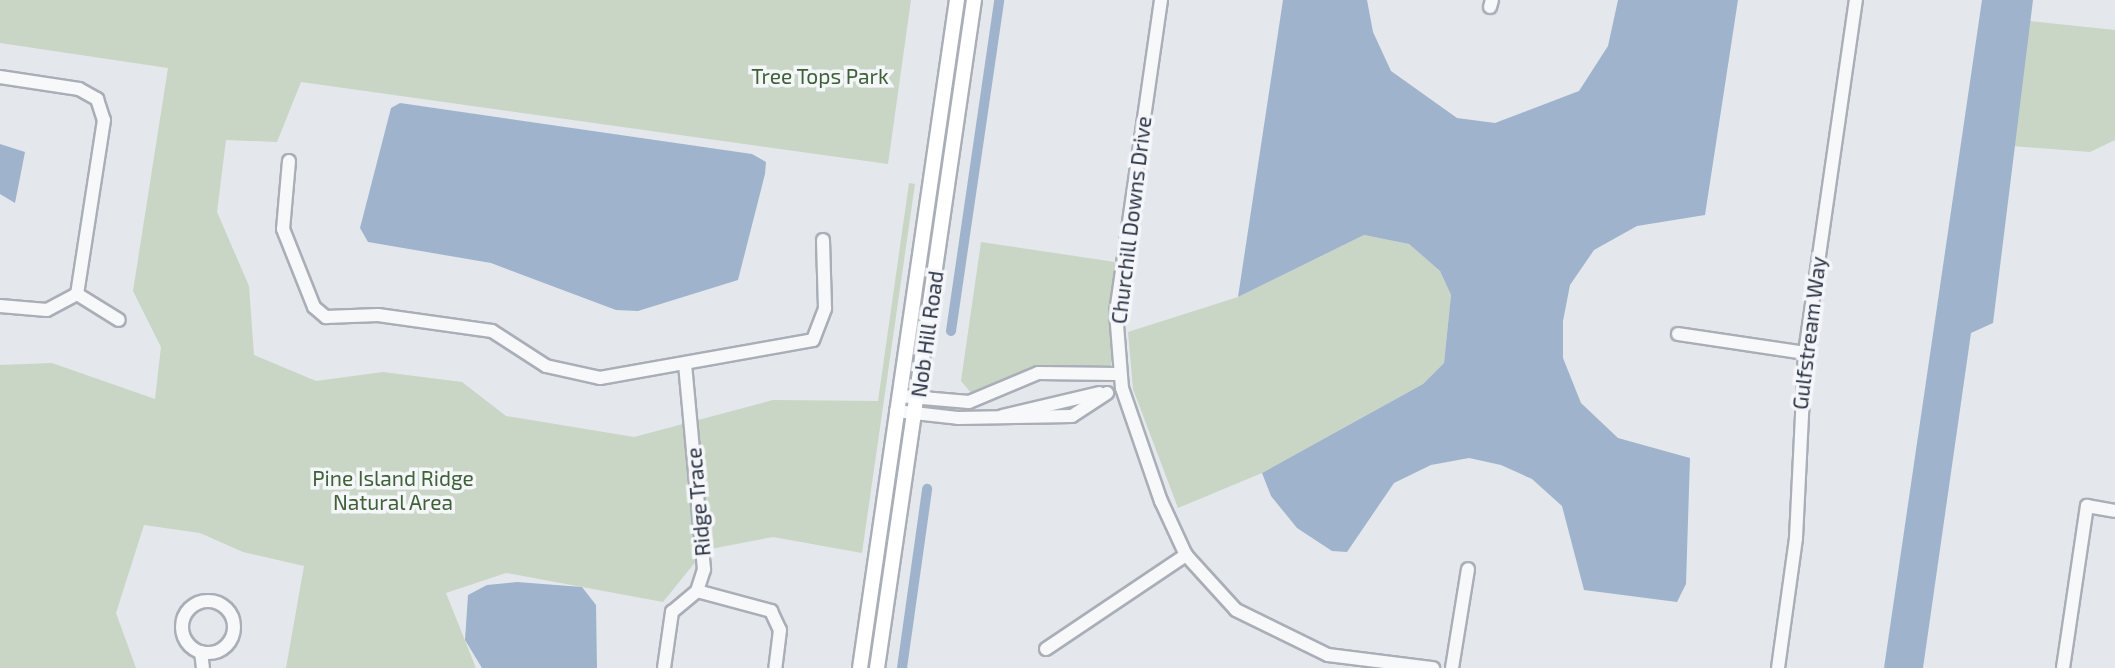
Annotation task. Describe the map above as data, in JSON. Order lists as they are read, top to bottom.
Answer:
{
  "streets": {
    "main road": ["Nob Hill Road"],
    "street": ["Churchill Downs Drive", "Gulfstream Way", "Ridge Trace"]
  },
  "parks": ["Tree Tops Park", "Pine Island Ridge Natural Area"]
}
